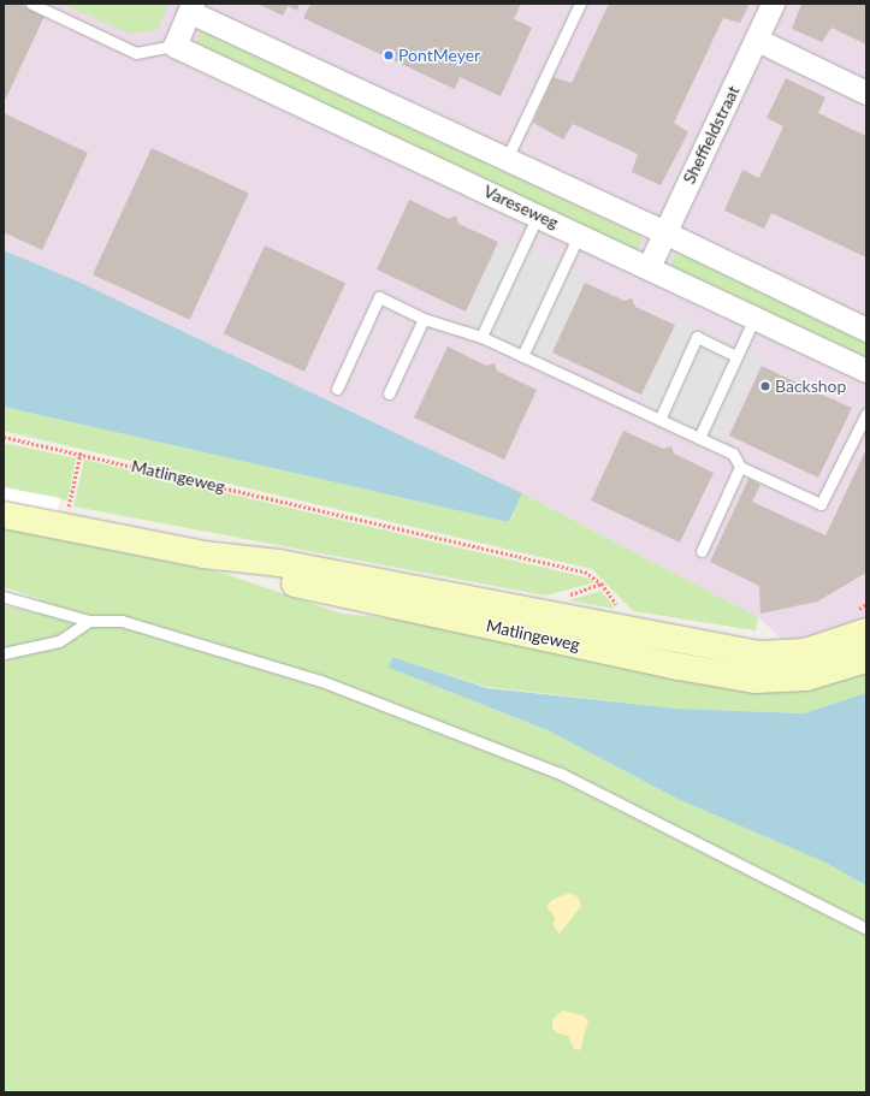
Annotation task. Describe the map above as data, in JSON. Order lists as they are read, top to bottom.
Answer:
{
  "streets": {
    "main road": ["Matlingeweg"],
    "street": ["Sheffieldstraat", "Vareseweg"]
  },
  "crossings": [
    ["Sheffieldstraat", "Vareseweg"]
  ],
  "places": ["PontMeyer", "Backshop"]
}
